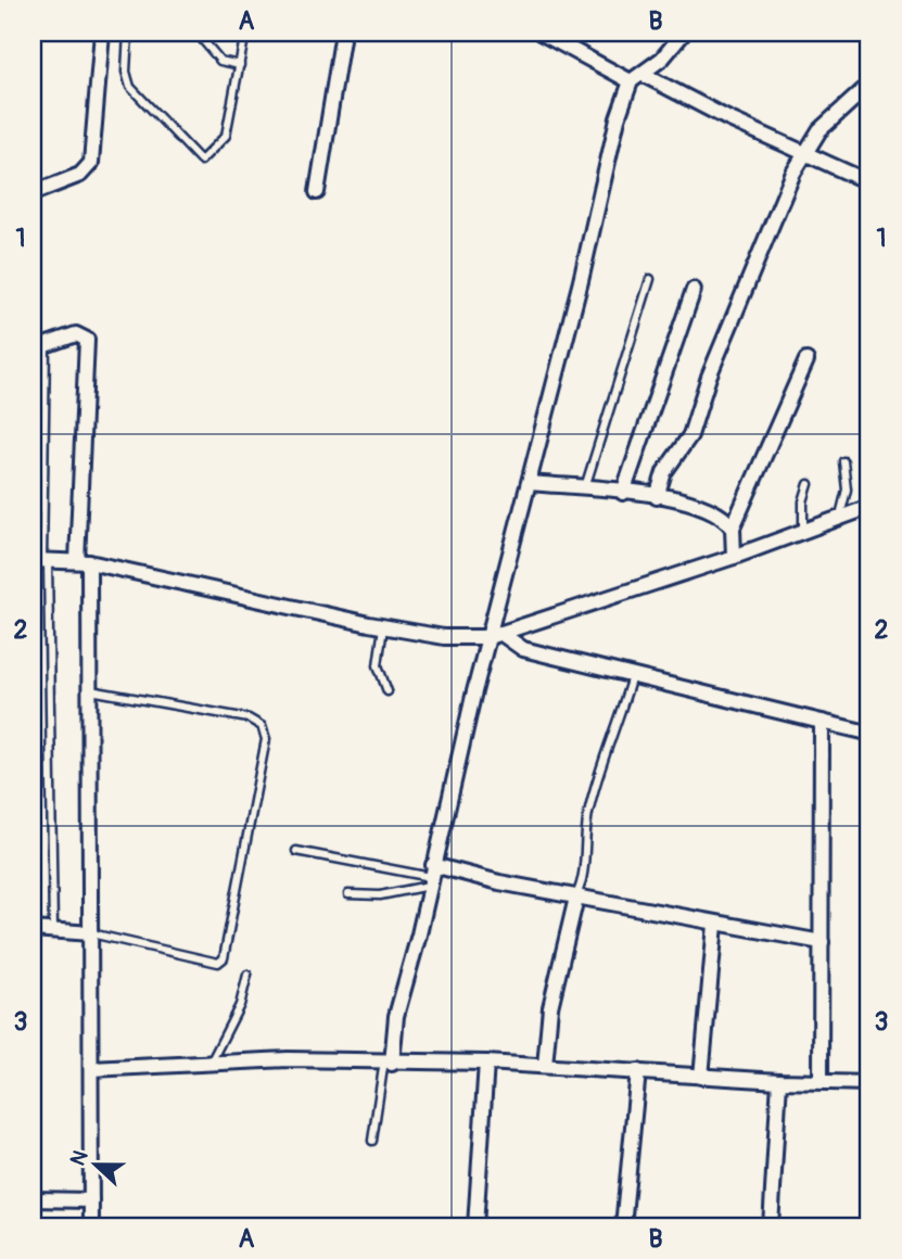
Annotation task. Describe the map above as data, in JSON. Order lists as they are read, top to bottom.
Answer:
{
  "north": "left",
  "grid": {
    "columns": ["A", "B"],
    "rows": ["1", "2", "3"]
  }
}
